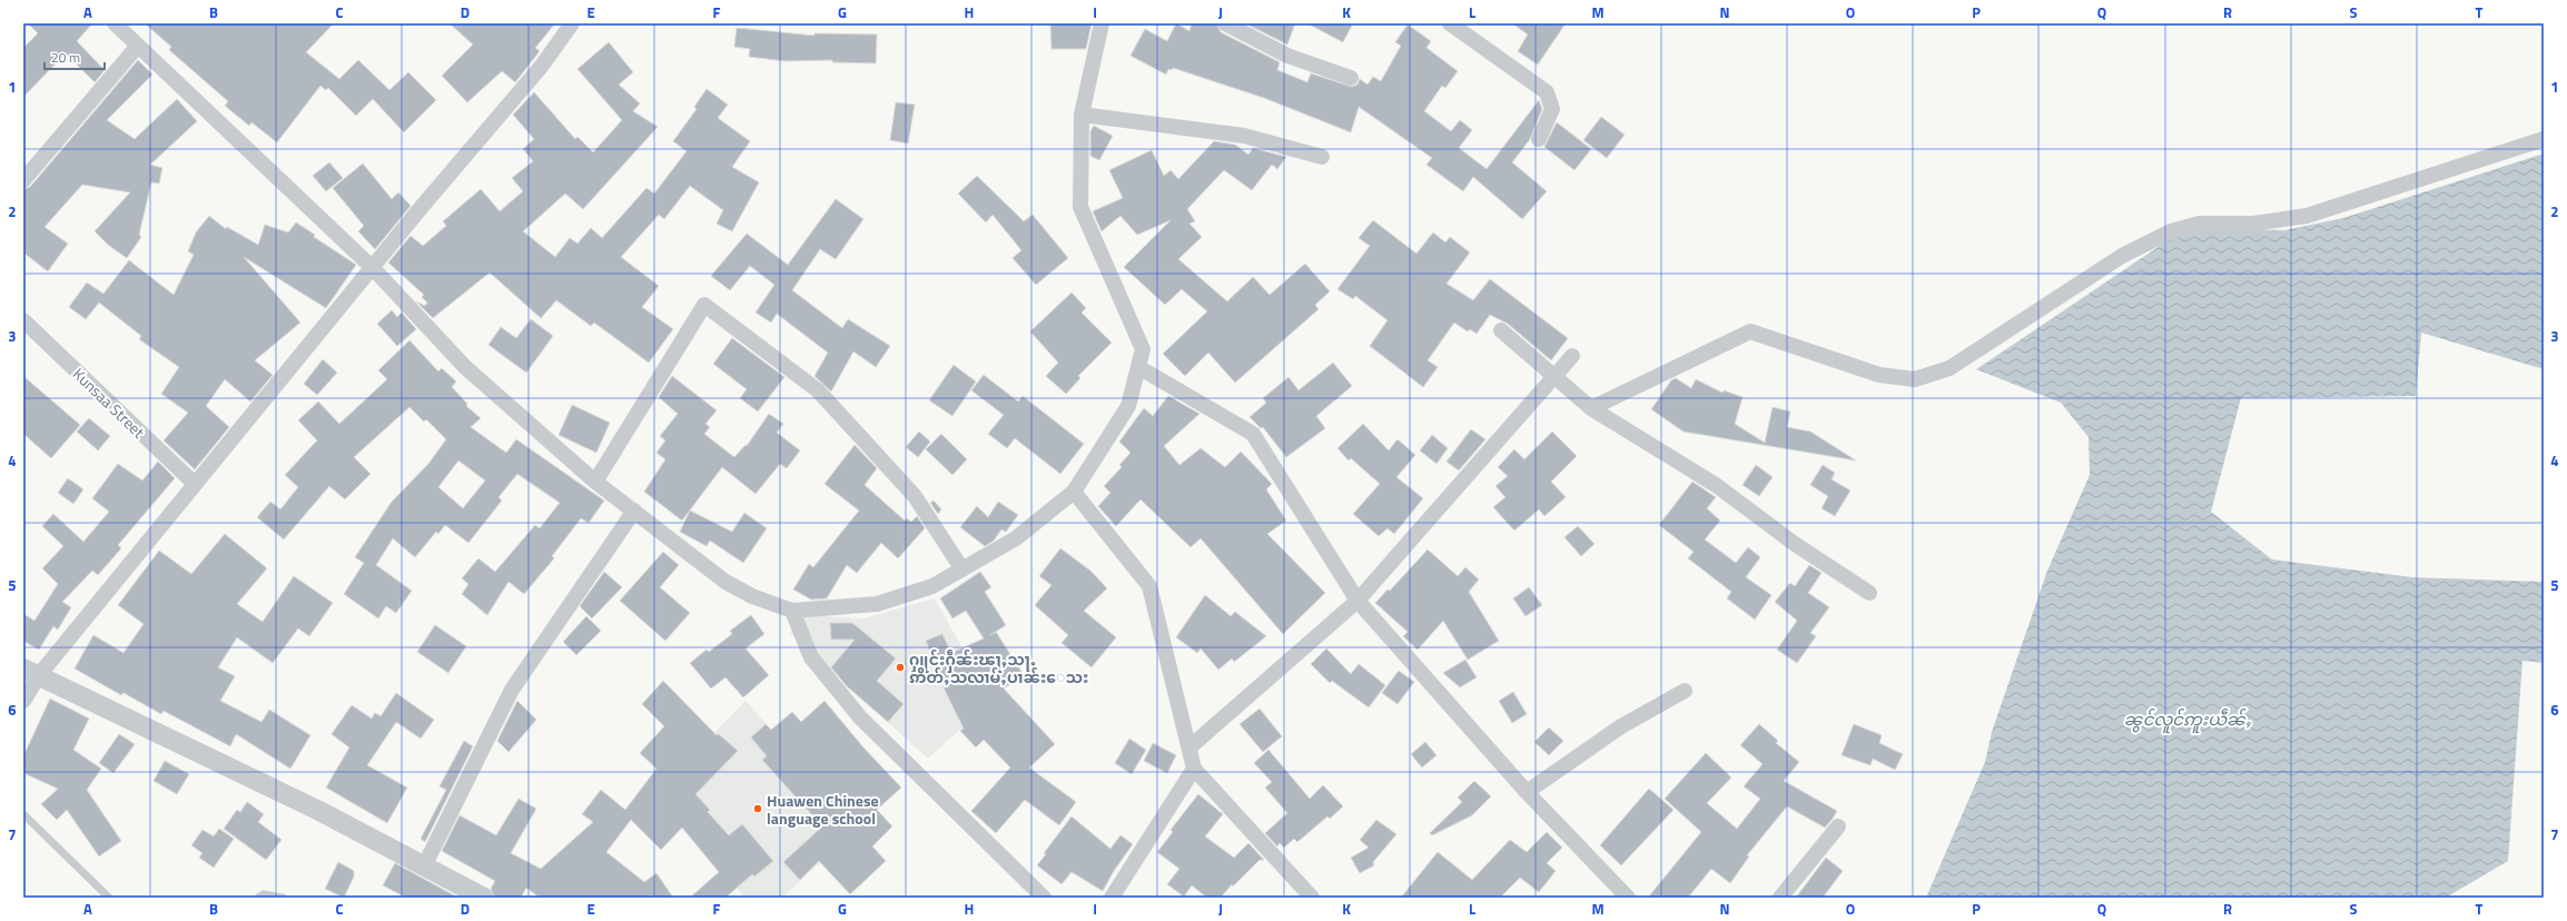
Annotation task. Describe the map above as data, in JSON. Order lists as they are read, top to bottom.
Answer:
{
  "streets": {
    "street": ["Kunsaa Street"]
  },
  "water": ["ၼွင်လူင်ဢူးယဵၼ်ႇ"],
  "places": ["ႁူင်းႁဵၼ်းၽႃႇသႃႇ ဢိတ်ႇသလၢမ်ႇပၢၼ်းေသး", "Huawen Chinese language school"],
  "scale_bar": "20 m",
  "grid": {
    "columns": [
      "A",
      "B",
      "C",
      "D",
      "E",
      "F",
      "G",
      "H",
      "I",
      "J",
      "K",
      "L",
      "M",
      "N",
      "O",
      "P",
      "Q",
      "R",
      "S",
      "T"
    ],
    "rows": [
      "1",
      "2",
      "3",
      "4",
      "5",
      "6",
      "7"
    ]
  }
}
